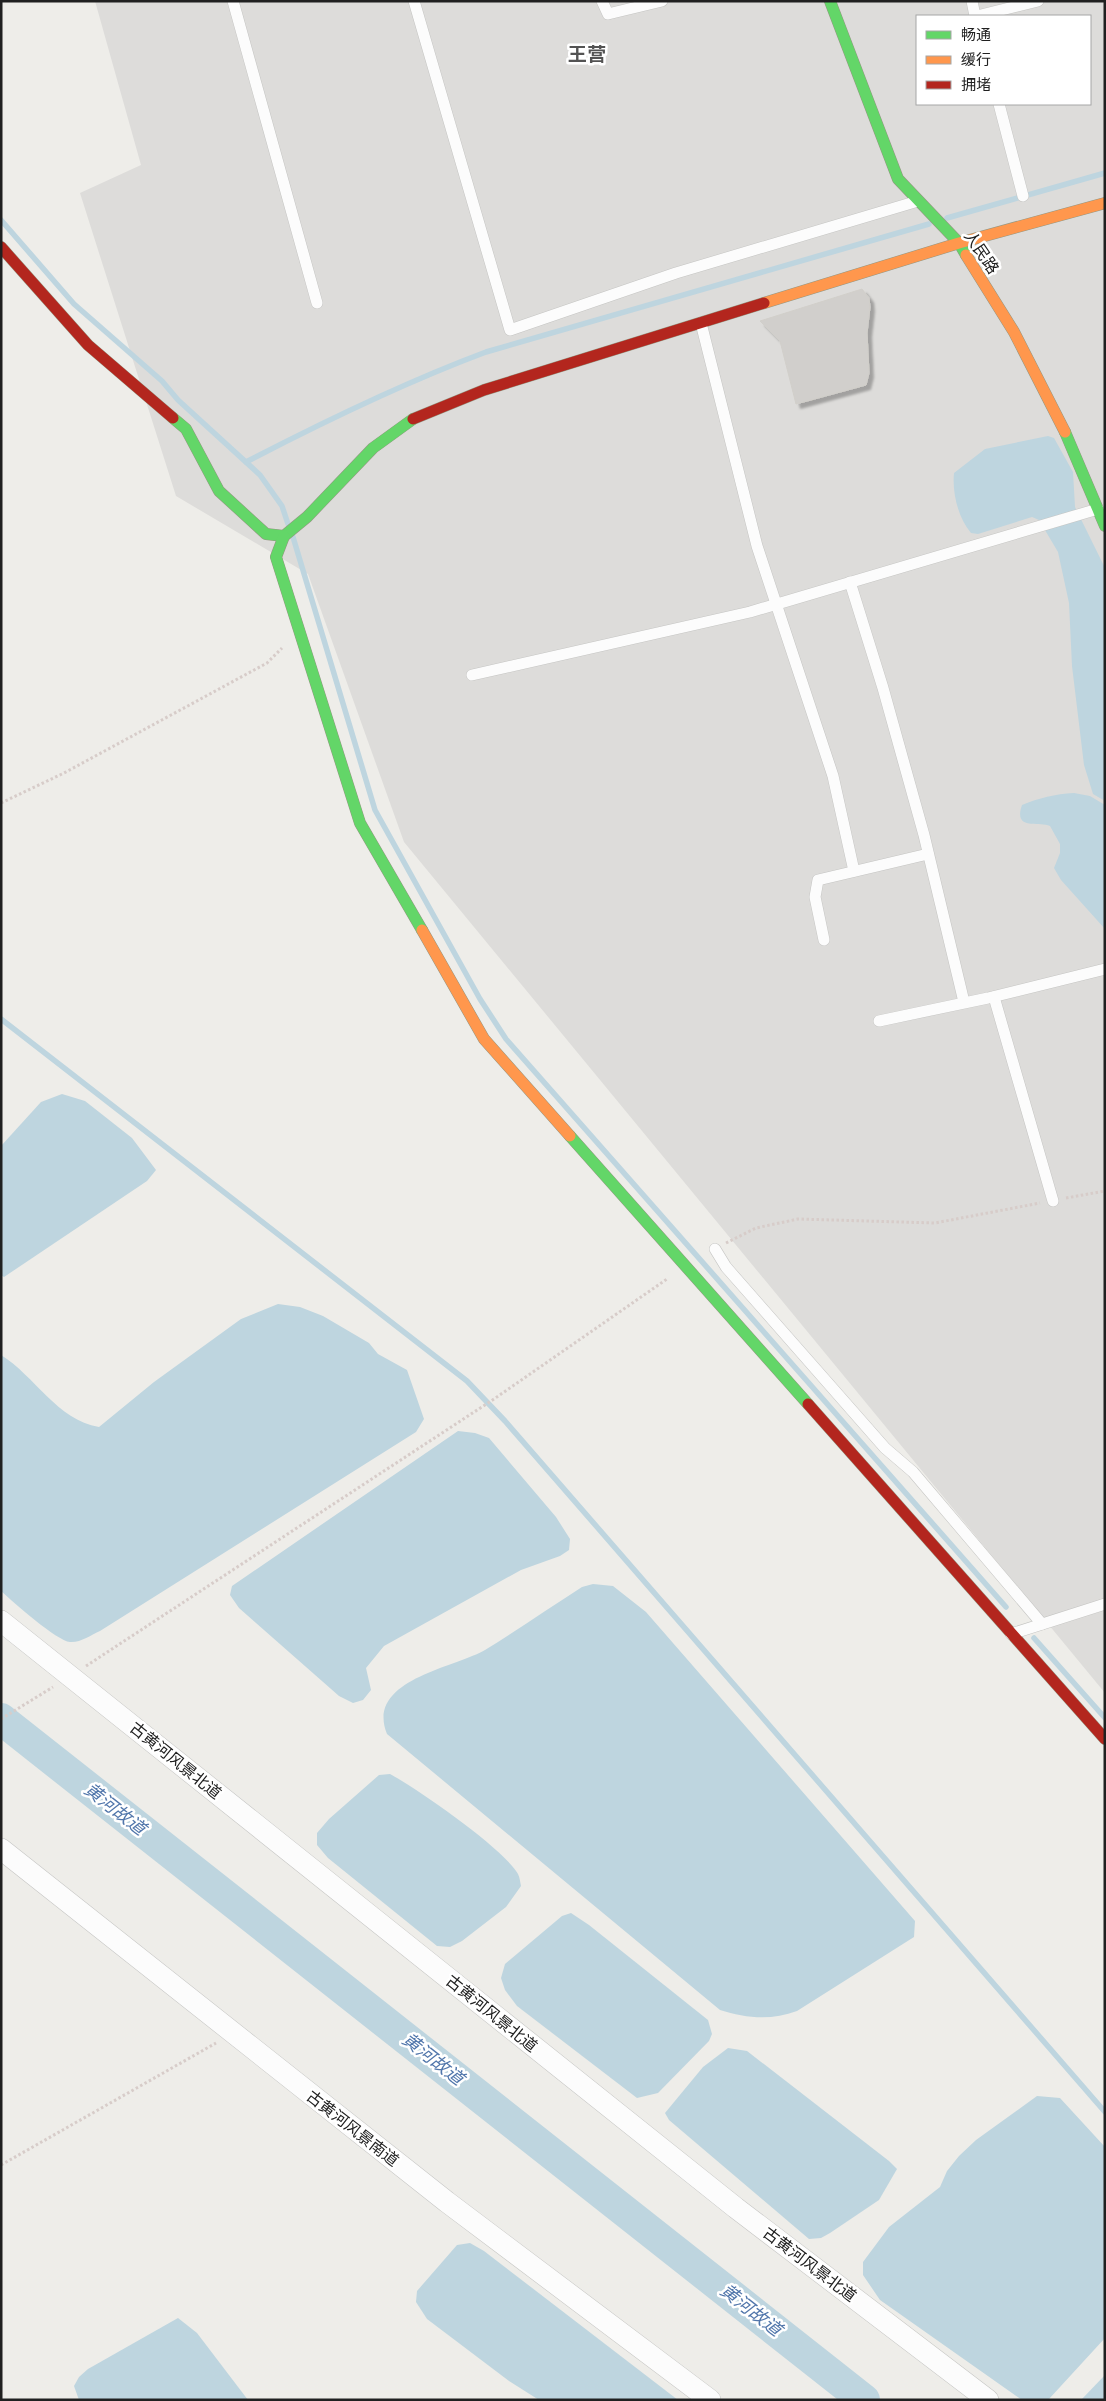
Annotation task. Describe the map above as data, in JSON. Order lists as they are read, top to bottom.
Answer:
{
  "streets": {
    "street": ["人民路", "古黄河风景北道", "古黄河风景南道"]
  },
  "districts": ["王营"],
  "water": ["黄河故道"],
  "legend": ["畅通", "缓行", "拥堵"]
}
